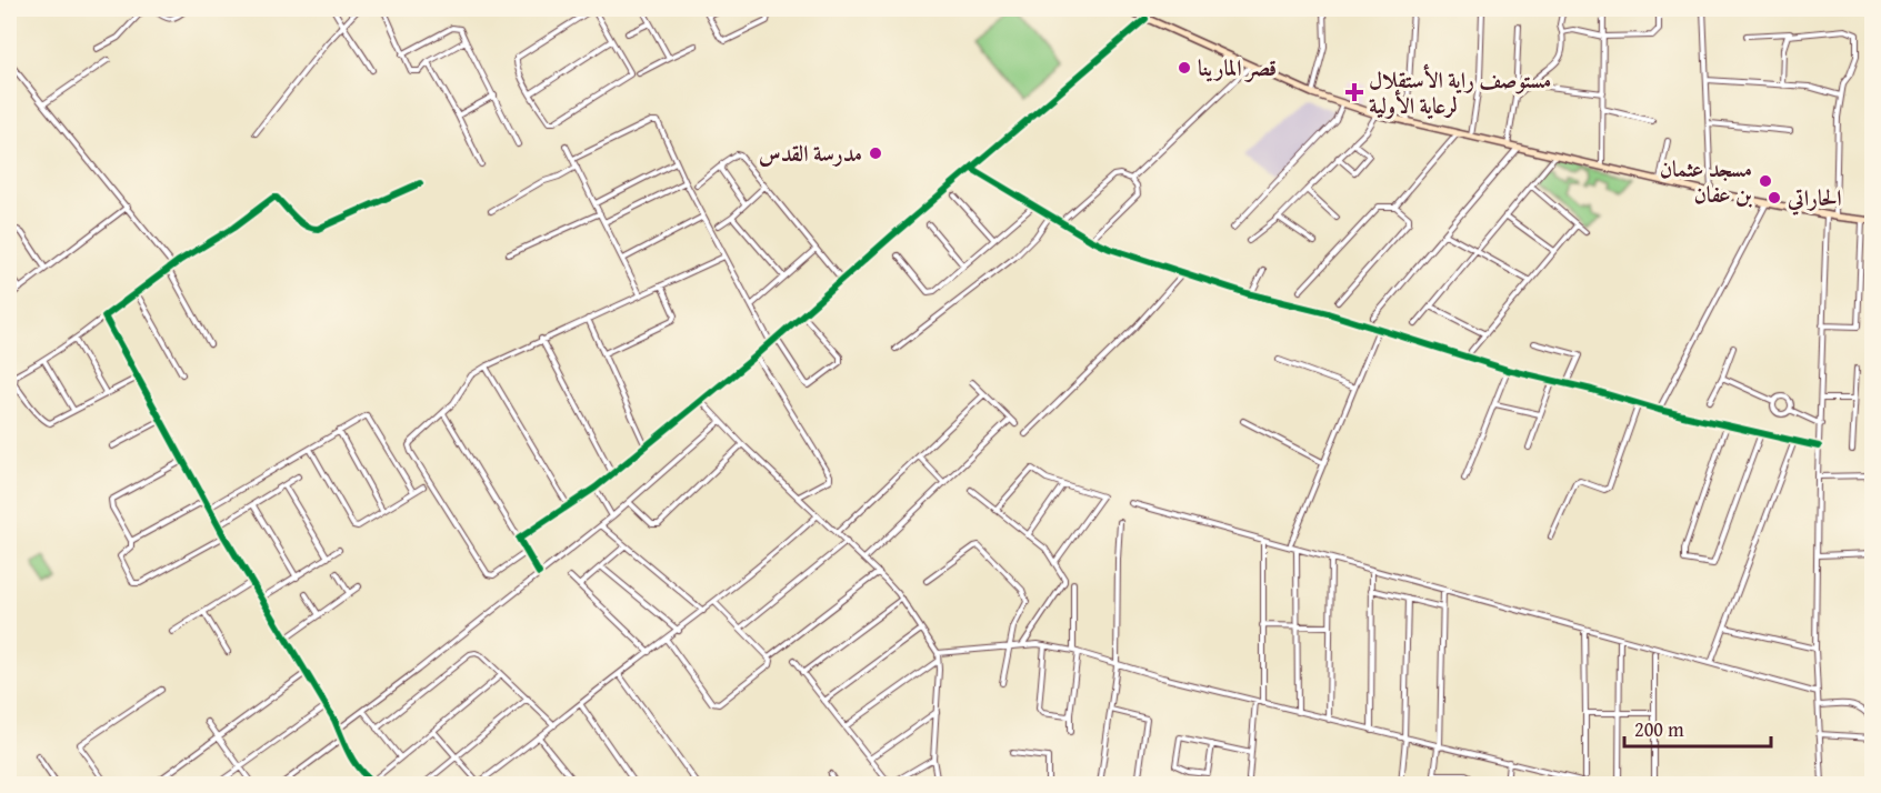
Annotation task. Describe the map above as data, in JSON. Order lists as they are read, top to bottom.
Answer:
{
  "places": {
    "other": [
      "قصر المارينا",
      "مدرسة القدس",
      "مسجد عثمان بن عفان",
      "الحاراتي"
    ],
    "health": ["مستوصف راية الأستقلال لرعاية الأولية"]
  },
  "scale_bar": "200 m"
}
